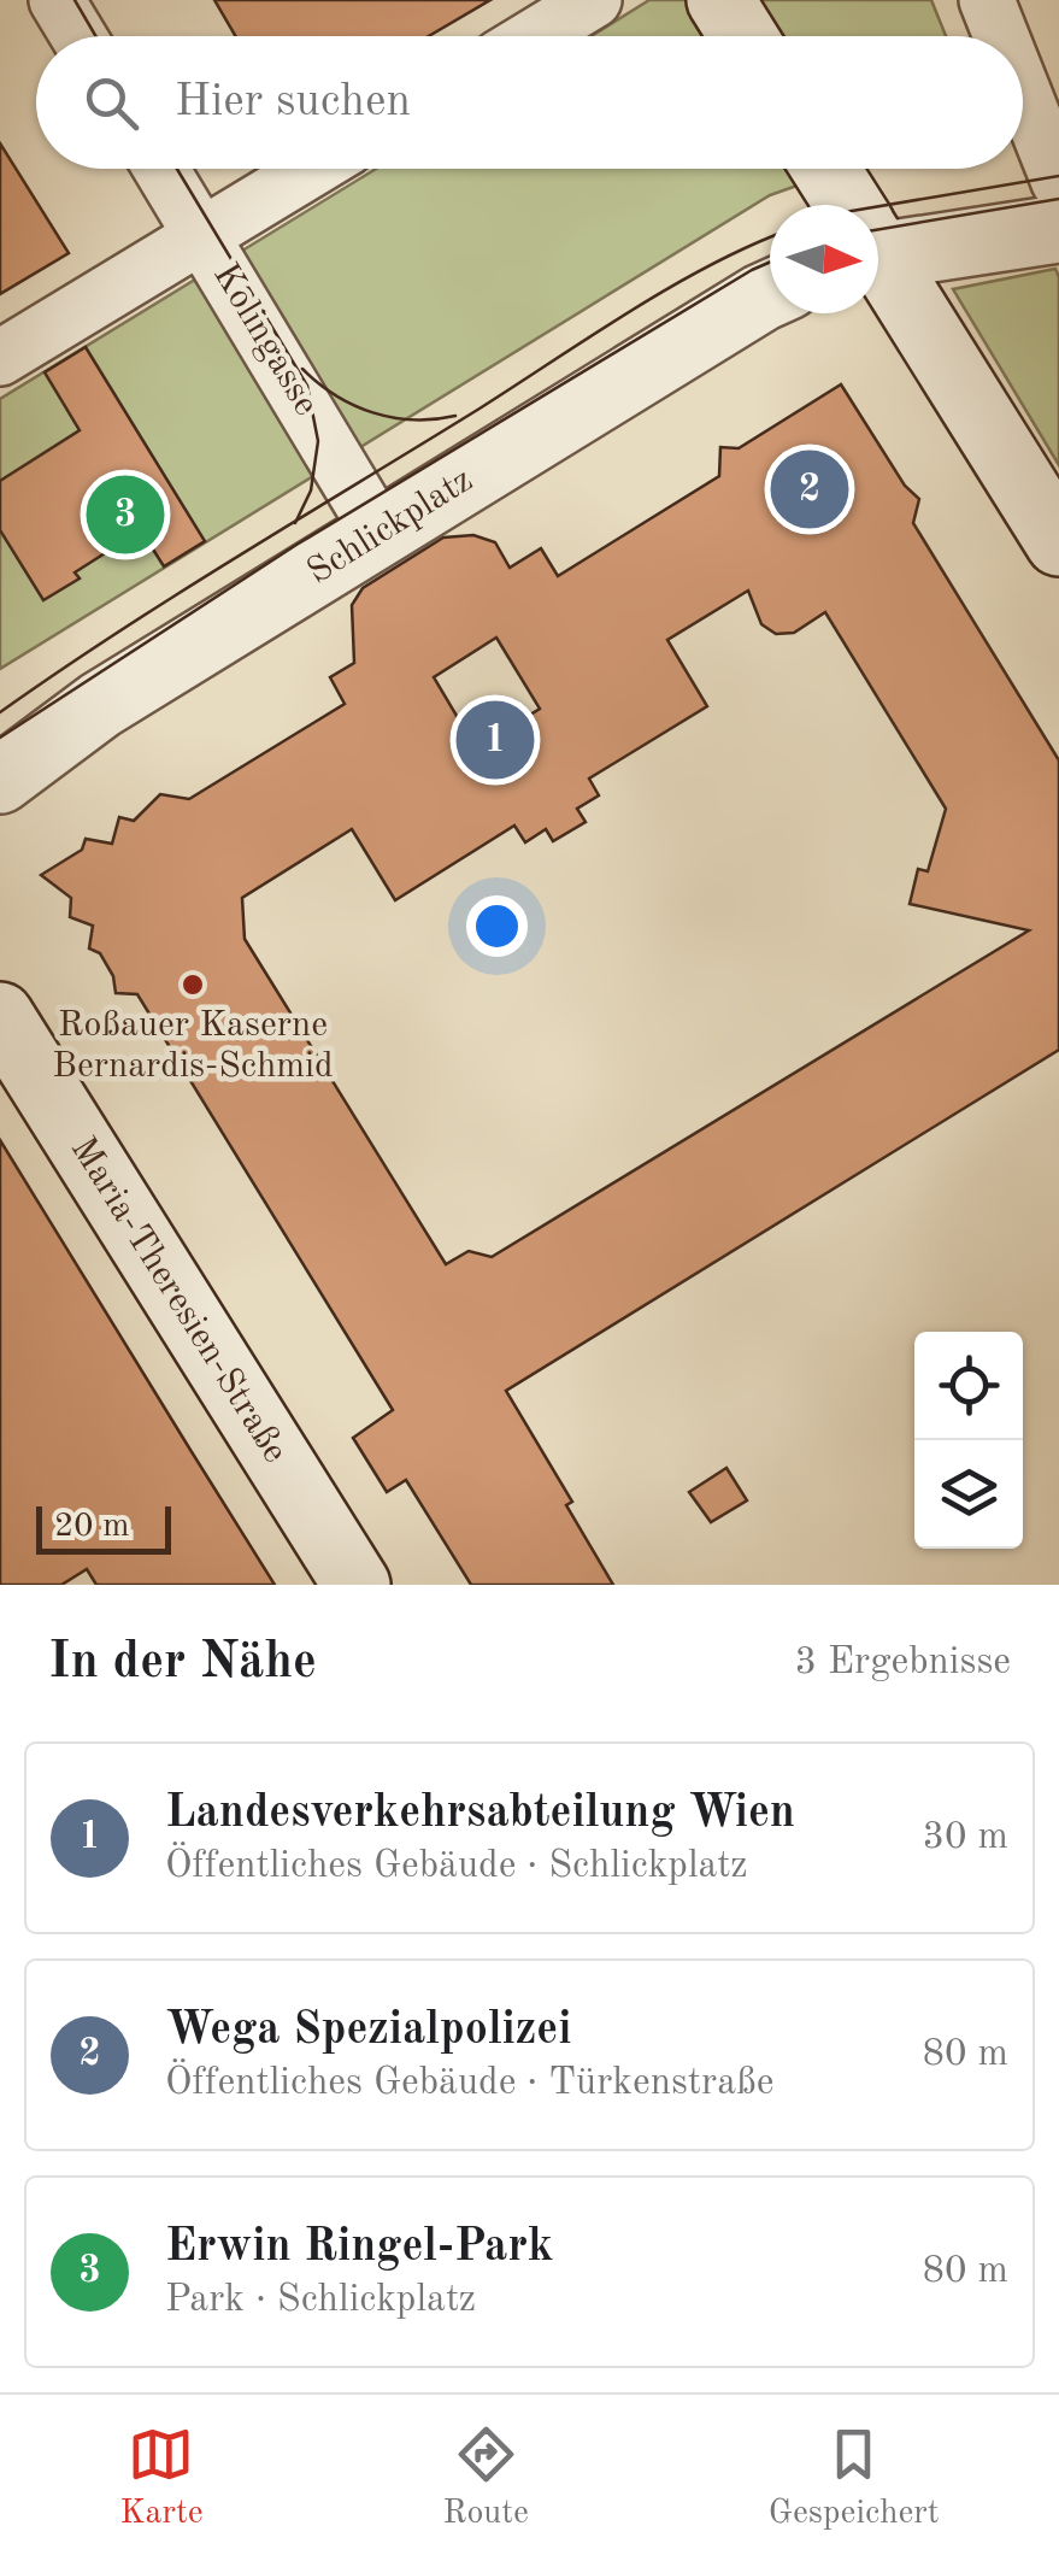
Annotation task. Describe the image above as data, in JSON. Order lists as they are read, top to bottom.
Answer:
{
  "streets": {
    "main road": ["Schlickplatz", "Maria-Theresien-Straße"],
    "street": ["Kolingasse"]
  },
  "crossings": [
    ["Kolingasse", "Schlickplatz"]
  ],
  "places": ["Roßauer Kaserne Bernardis-Schmid"],
  "scale_bar": "20 m",
  "north": "right",
  "page": {
    "search": "Hier suchen",
    "pins": ["2", "3", "1"],
    "scale": "20 m",
    "heading": ["In der Nähe", "3 Ergebnisse"],
    "list": [
      {
        "mark": "1",
        "name": "Landesverkehrsabteilung Wien",
        "note": "Öffentliches Gebäude · Schlickplatz",
        "value": "30 m"
      },
      {
        "mark": "2",
        "name": "Wega Spezialpolizei",
        "note": "Öffentliches Gebäude · Türkenstraße",
        "value": "80 m"
      },
      {
        "mark": "3",
        "name": "Erwin Ringel-Park",
        "note": "Park · Schlickplatz",
        "value": "80 m"
      }
    ],
    "nav": ["Karte", "Route", "Gespeichert"]
  }
}
